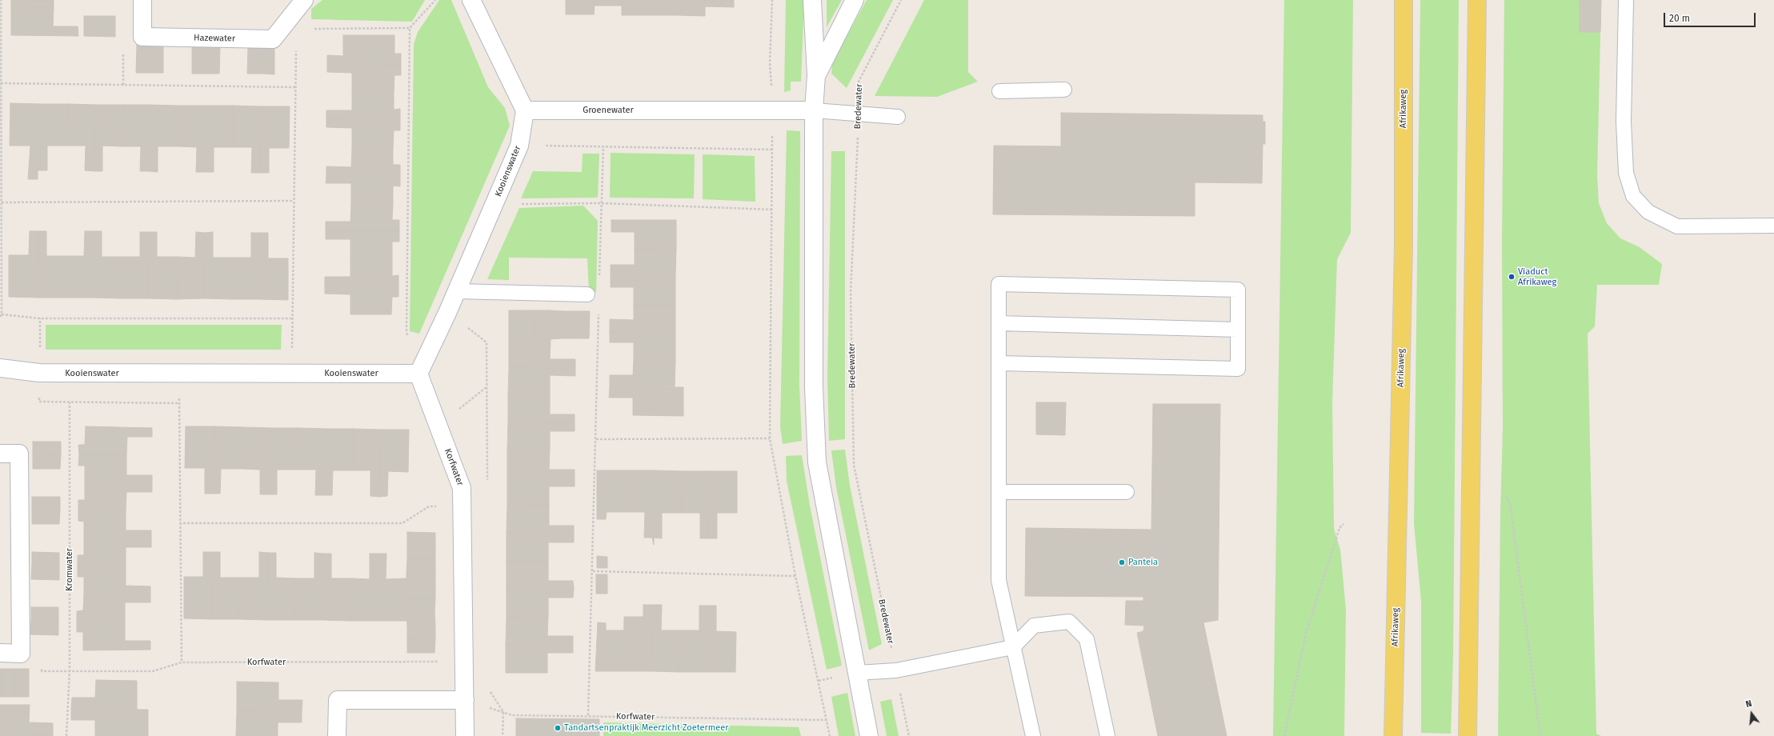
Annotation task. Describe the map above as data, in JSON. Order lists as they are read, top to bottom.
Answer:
{
  "streets": {
    "main road": ["Afrikaweg"],
    "street": [
      "Hazewater",
      "Groenewater",
      "Kooienswater",
      "Korfwater"
    ],
    "path": ["Bredewater", "Kromwater"]
  },
  "crossings": [
    ["Groenewater", "Kooienswater"],
    ["Kooienswater", "Korfwater"],
    ["Korfwater", "Kromwater"]
  ],
  "places": ["Viaduct Afrikaweg", "Panteia", "Tandartsenpraktijk Meerzicht Zoetermeer"],
  "scale_bar": "20 m",
  "north": "top"
}
